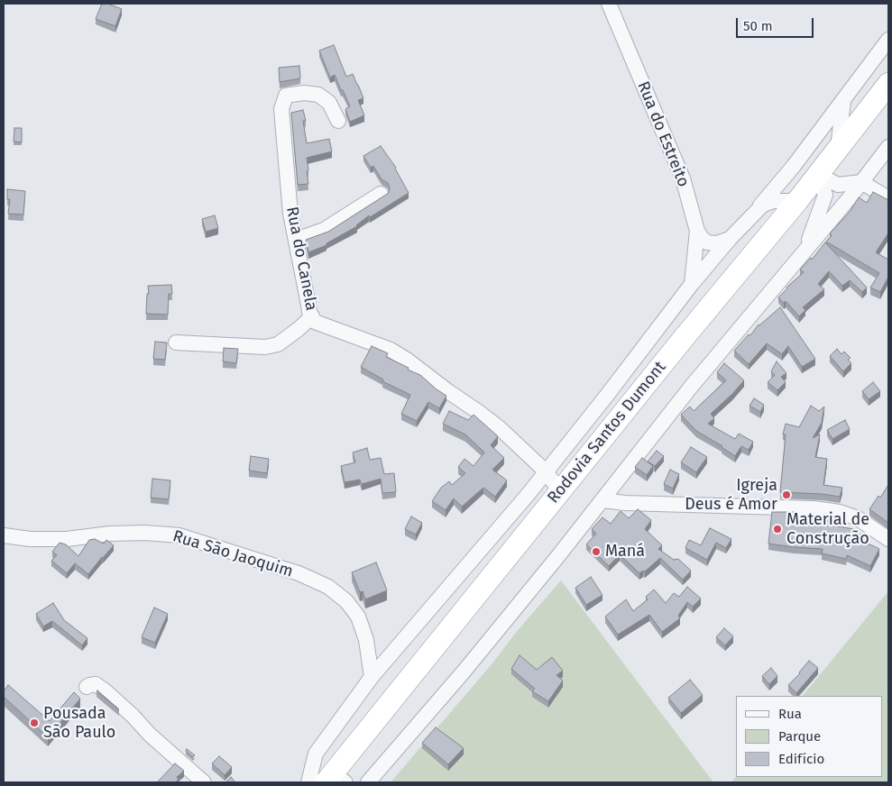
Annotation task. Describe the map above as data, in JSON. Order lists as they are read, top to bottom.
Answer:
{
  "streets": {
    "highway": ["Rodovia Santos Dumont"],
    "street": ["Rua do Estreito", "Rua do Canela", "Rua São Jaoquim"]
  },
  "crossings": [
    ["Rua do Canela", "Rodovia Santos Dumont"]
  ],
  "places": [
    "Igreja Deus é Amor",
    "Material de Construção",
    "Maná",
    "Pousada São Paulo"
  ],
  "legend": ["Rua", "Parque", "Edifício"],
  "scale_bar": "50 m"
}
